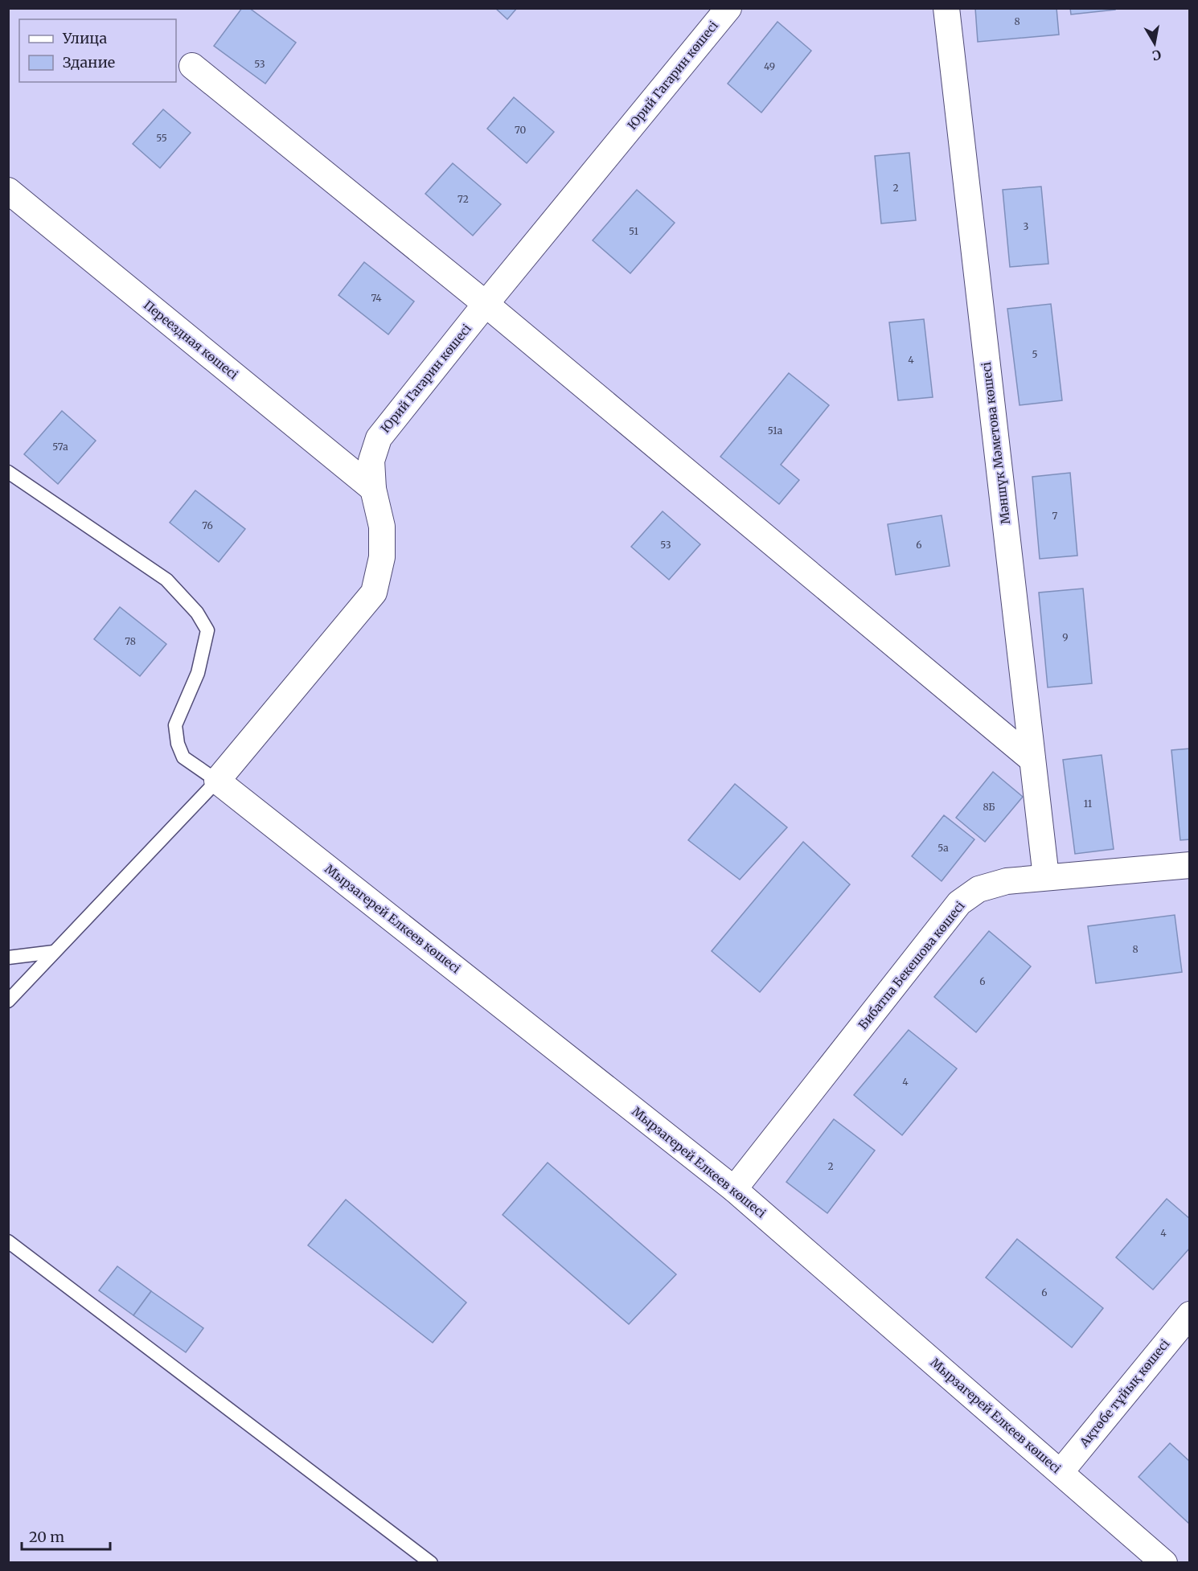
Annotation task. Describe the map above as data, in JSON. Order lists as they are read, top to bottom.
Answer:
{
  "streets": {
    "street": [
      "Юрий Гагарин көшесі",
      "Переездная көшесі",
      "Мәншүк Мәметова көшесі",
      "Мырзагерей Елкеев көшесі",
      "Бибатпа Бекешова көшесі",
      "Ақтөбе тұйық көшесі"
    ]
  },
  "crossings": [
    ["Юрий Гагарин көшесі", "Переездная көшесі"],
    ["Юрий Гагарин көшесі", "Мырзагерей Елкеев көшесі"],
    ["Мәншүк Мәметова көшесі", "Бибатпа Бекешова көшесі"],
    ["Мырзагерей Елкеев көшесі", "Бибатпа Бекешова көшесі"],
    ["Мырзагерей Елкеев көшесі", "Ақтөбе тұйық көшесі"]
  ],
  "house_numbers": [
    "8",
    "53",
    "49",
    "70",
    "55",
    "2",
    "72",
    "3",
    "51",
    "74",
    "5",
    "4",
    "51а",
    "57а",
    "7",
    "76",
    "53",
    "6",
    "9",
    "78",
    "11",
    "8Б",
    "5а",
    "8",
    "6",
    "4",
    "2",
    "4",
    "6"
  ],
  "legend": ["Улица", "Здание"],
  "scale_bar": "20 m",
  "north": "bottom"
}
